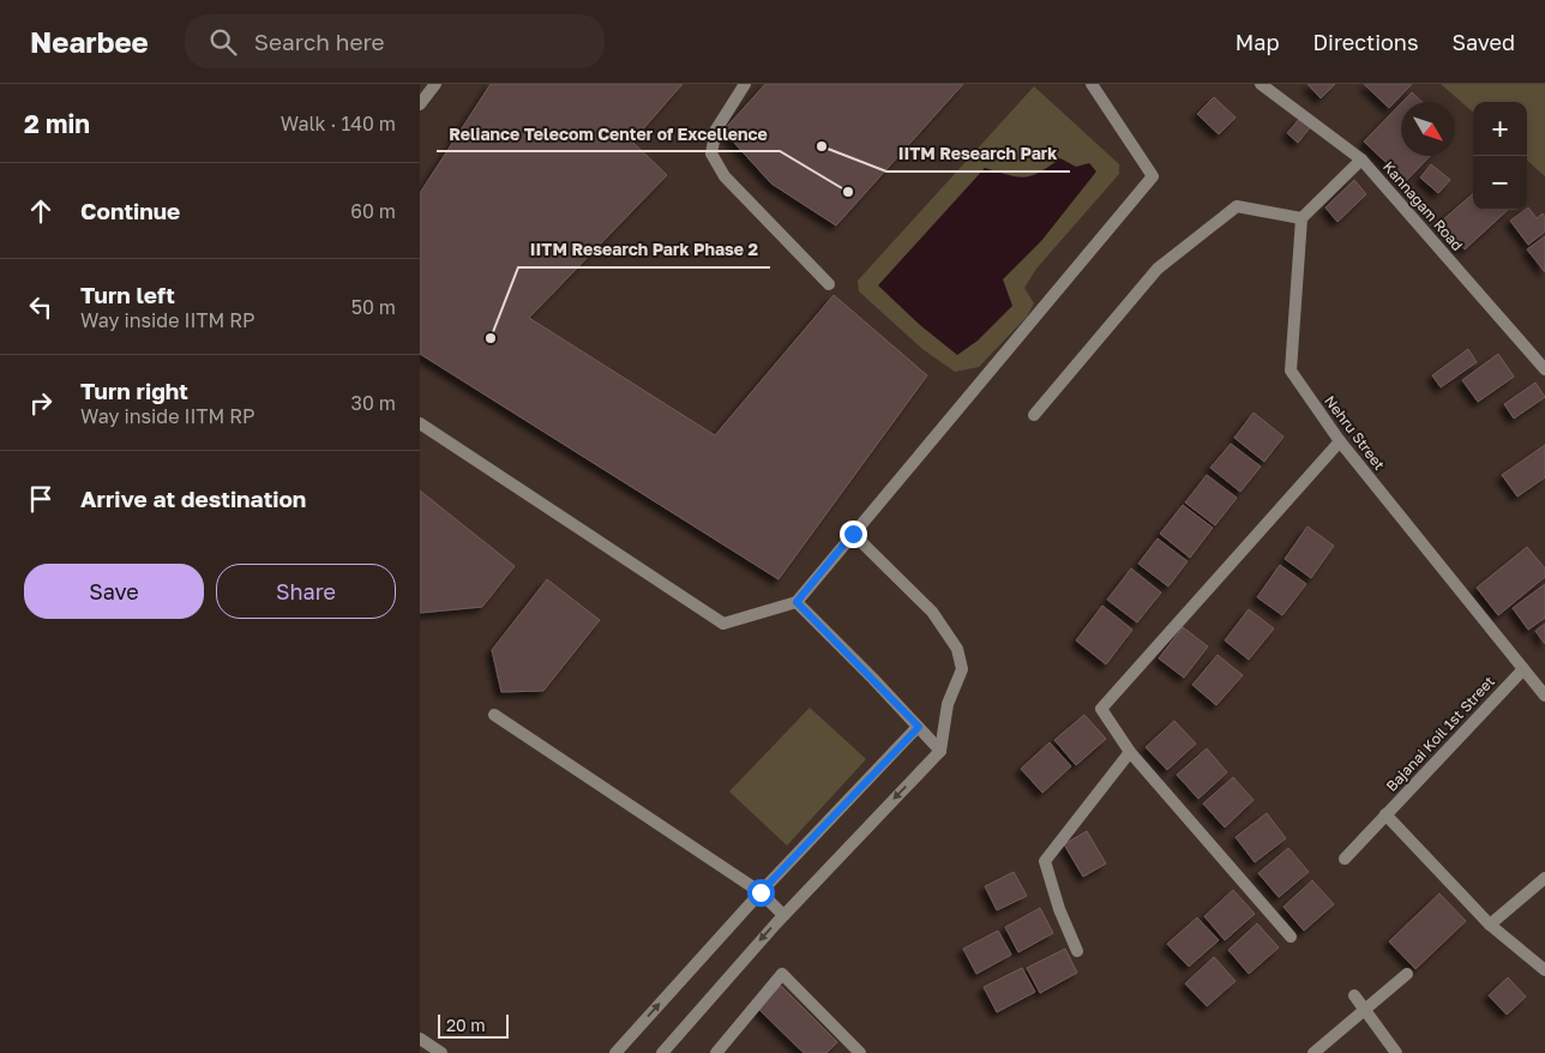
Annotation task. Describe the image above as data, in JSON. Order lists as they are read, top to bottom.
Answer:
{
  "streets": {
    "street": ["Kannagam Road", "Nehru Street", "Bajanai Koil 1st Street"]
  },
  "crossings": [
    ["Nehru Street", "Bajanai Koil 1st Street"]
  ],
  "places": ["IITM Research Park", "Reliance Telecom Center of Excellence", "IITM Research Park Phase 2"],
  "scale_bar": "20 m",
  "north": "bottom right",
  "page": {
    "header": "Nearbee",
    "search": "Search here",
    "nav": ["Map", "Directions", "Saved"],
    "heading": ["2 min", "Walk · 140 m"],
    "map_buttons": ["+", "−"],
    "list": [
      ["Continue", "60 m"],
      ["Turn left", "Way inside IITM RP", "50 m"],
      ["Turn right", "Way inside IITM RP", "30 m"],
      "Arrive at destination"
    ],
    "buttons": ["Save", "Share"],
    "scale": "20 m"
  }
}
